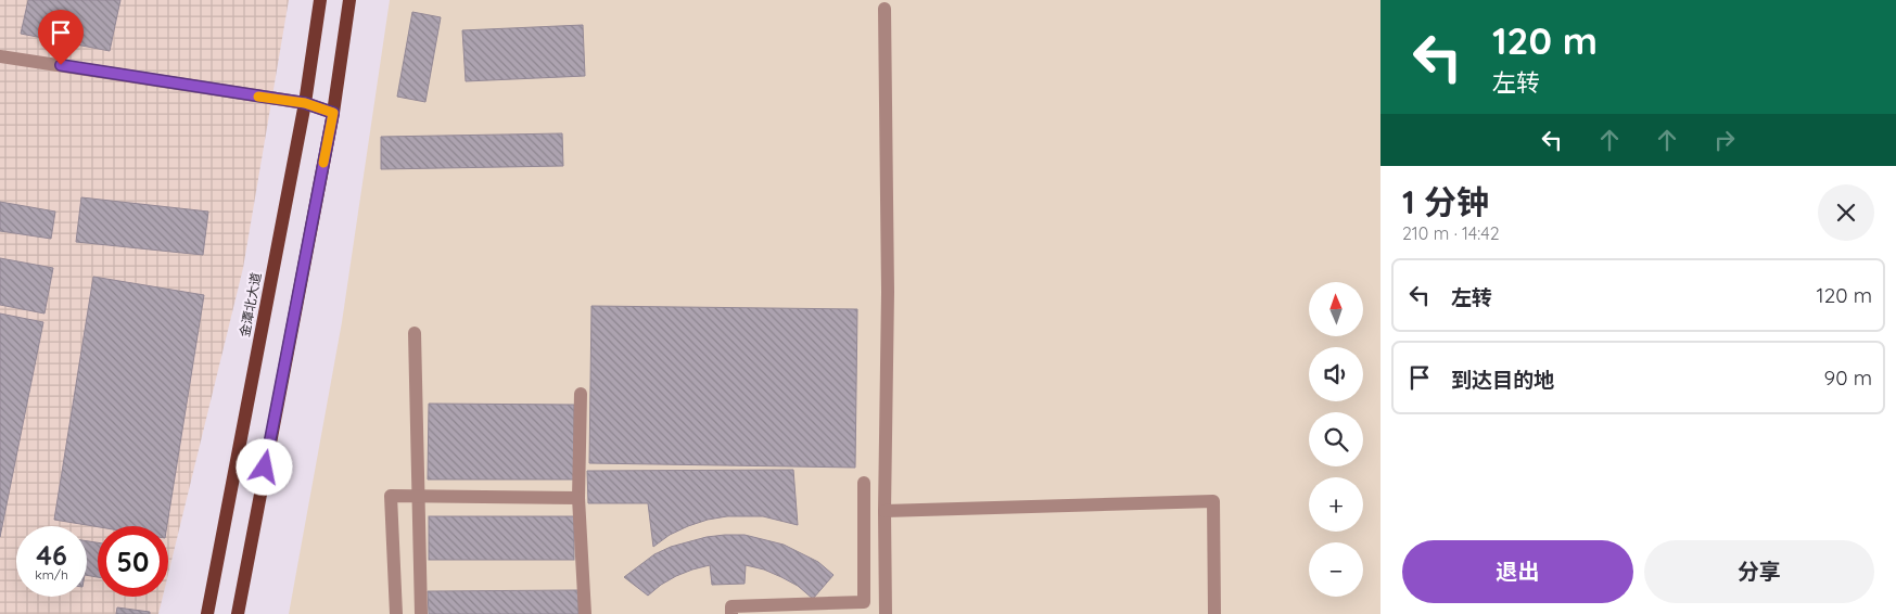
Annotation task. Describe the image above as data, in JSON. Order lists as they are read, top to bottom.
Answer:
{
  "streets": {
    "main road": ["金潭北大道"]
  },
  "north": "top",
  "page": {
    "turn": ["120 m", "左转"],
    "heading": ["1 分钟", "210 m · 14:42"],
    "list": [
      {
        "name": "左转",
        "value": "120 m"
      },
      {
        "name": "到达目的地",
        "value": "90 m"
      }
    ],
    "map_buttons": ["+", "−"],
    "speed": "46 km/h",
    "limit": "50",
    "buttons": ["退出", "分享"]
  }
}
